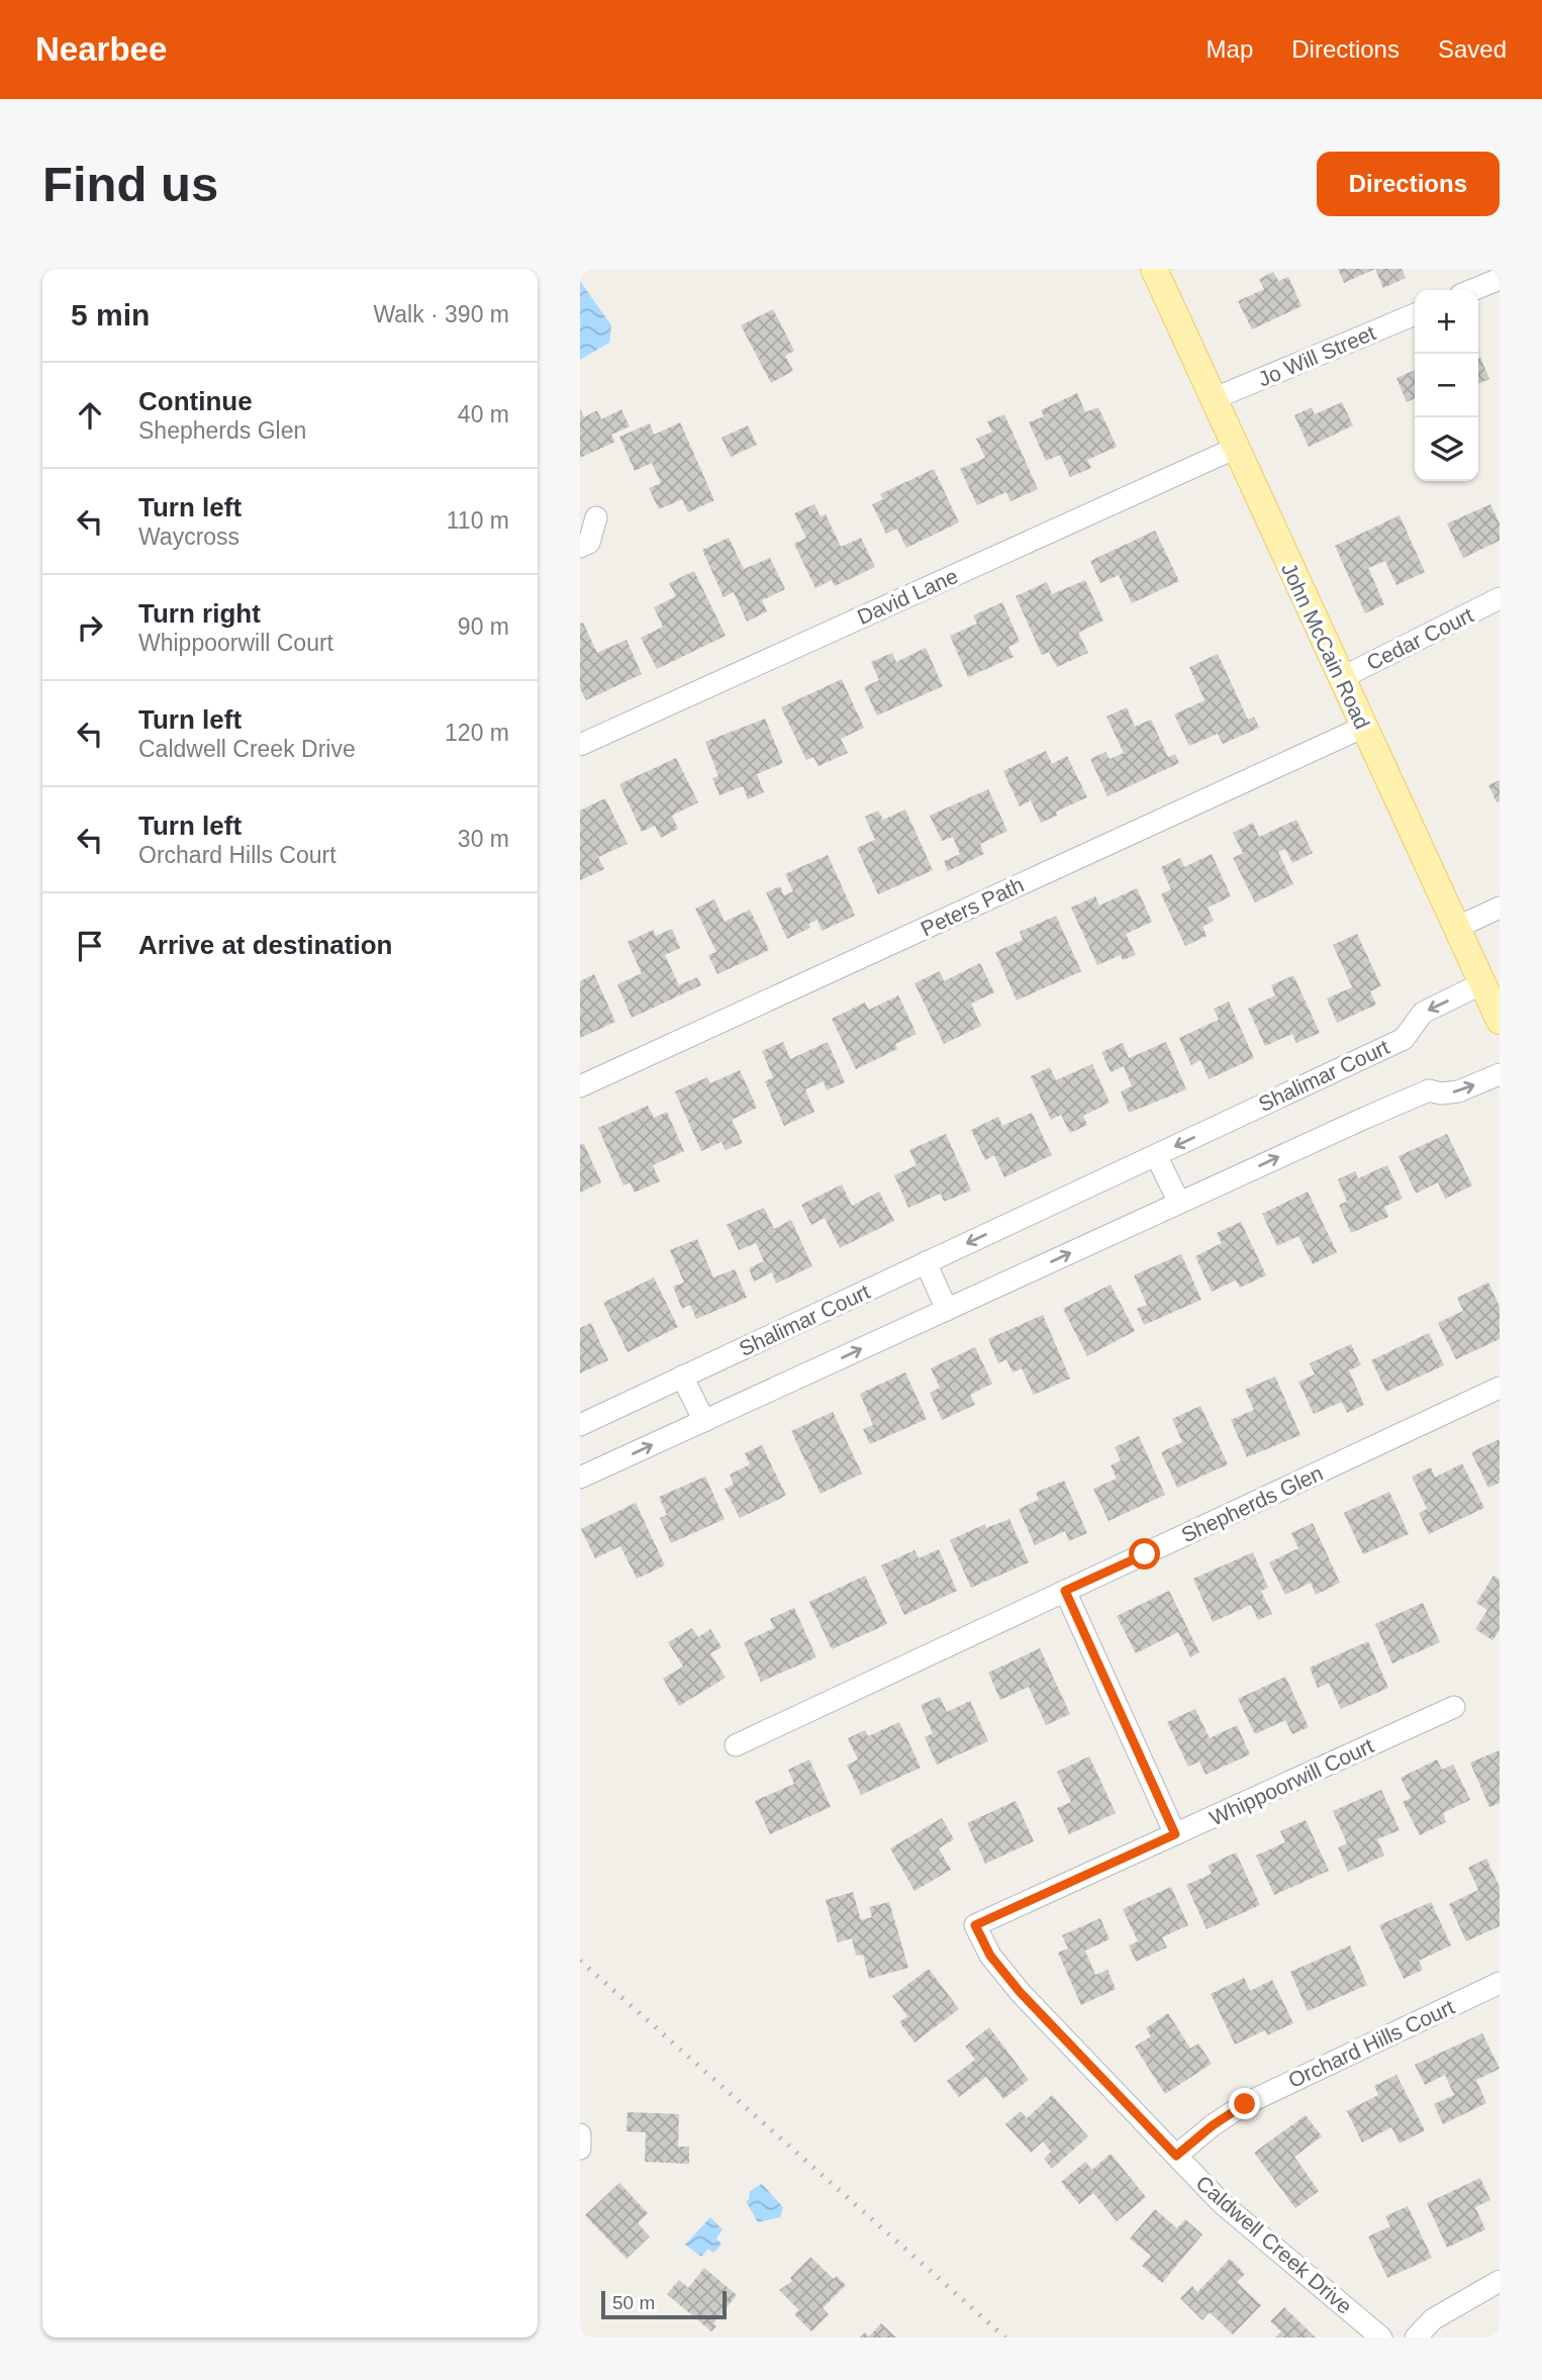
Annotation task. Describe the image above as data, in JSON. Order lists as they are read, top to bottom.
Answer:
{
  "streets": {
    "main road": ["John McCain Road"],
    "street": [
      "Jo Will Street",
      "David Lane",
      "Cedar Court",
      "Peters Path",
      "Shalimar Court",
      "Shepherds Glen",
      "Whippoorwill Court",
      "Orchard Hills Court",
      "Caldwell Creek Drive"
    ]
  },
  "crossings": [
    ["Jo Will Street", "John McCain Road"],
    ["David Lane", "John McCain Road"],
    ["Cedar Court", "John McCain Road"],
    ["John McCain Road", "Peters Path"],
    ["John McCain Road", "Shalimar Court"],
    ["Whippoorwill Court", "Caldwell Creek Drive"],
    ["Orchard Hills Court", "Caldwell Creek Drive"]
  ],
  "scale_bar": "50 m",
  "page": {
    "header": "Nearbee",
    "nav": ["Map", "Directions", "Saved"],
    "buttons": "Directions",
    "title": "Find us",
    "heading": ["5 min", "Walk · 390 m"],
    "map_buttons": ["+", "−"],
    "list": [
      ["Continue", "Shepherds Glen", "40 m"],
      ["Turn left", "Waycross", "110 m"],
      ["Turn right", "Whippoorwill Court", "90 m"],
      ["Turn left", "Caldwell Creek Drive", "120 m"],
      ["Turn left", "Orchard Hills Court", "30 m"],
      "Arrive at destination"
    ],
    "scale": "50 m"
  }
}
